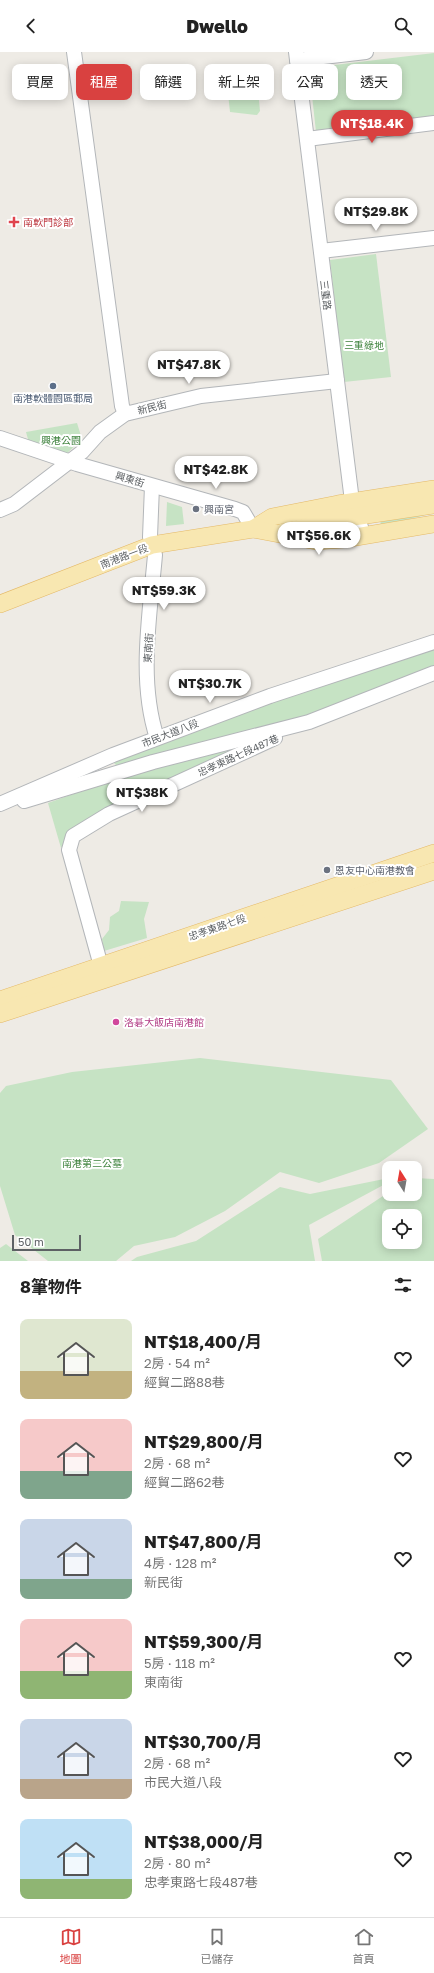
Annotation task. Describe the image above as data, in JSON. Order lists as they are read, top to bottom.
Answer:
{
  "streets": {
    "main road": ["南港路一段", "忠孝東路七段"],
    "street": [
      "三重路",
      "新民街",
      "興東街",
      "東南街",
      "市民大道八段",
      "忠孝東路七段487巷"
    ]
  },
  "crossings": [
    ["三重路", "新民街"],
    ["三重路", "南港路一段"],
    ["新民街", "興東街"],
    ["興東街", "南港路一段"],
    ["興東街", "東南街"],
    ["南港路一段", "東南街"],
    ["東南街", "市民大道八段"],
    ["市民大道八段", "忠孝東路七段487巷"],
    ["忠孝東路七段487巷", "忠孝東路七段"]
  ],
  "parks": ["三重綠地", "興港公園", "南港第二公墓"],
  "places": {
    "health": ["南軟門診部"],
    "other": [
      "南港軟體園區郵局",
      "興南宮",
      "恩友中心南港教會",
      "洛碁大飯店南港館"
    ]
  },
  "scale_bar": "50 m",
  "north": "top",
  "page": {
    "header": "Dwello",
    "chip": [
      "買屋",
      "租屋",
      "篩選",
      "新上架",
      "公寓",
      "透天"
    ],
    "price": [
      "NT$18.4K",
      "NT$29.8K",
      "NT$47.8K",
      "NT$42.8K",
      "NT$56.6K",
      "NT$59.3K",
      "NT$30.7K",
      "NT$38K"
    ],
    "scale": "50 m",
    "heading": "8筆物件",
    "list": [
      {
        "name": "NT$18,400/月",
        "note": "2房 · 54 m² · 經貿二路88巷"
      },
      {
        "name": "NT$29,800/月",
        "note": "2房 · 68 m² · 經貿二路62巷"
      },
      {
        "name": "NT$47,800/月",
        "note": "4房 · 128 m² · 新民街"
      },
      {
        "name": "NT$59,300/月",
        "note": "5房 · 118 m² · 東南街"
      },
      {
        "name": "NT$30,700/月",
        "note": "2房 · 68 m² · 市民大道八段"
      },
      {
        "name": "NT$38,000/月",
        "note": "2房 · 80 m² · 忠孝東路七段487巷"
      }
    ],
    "tabs": ["地圖", "已儲存", "首頁"]
  }
}
